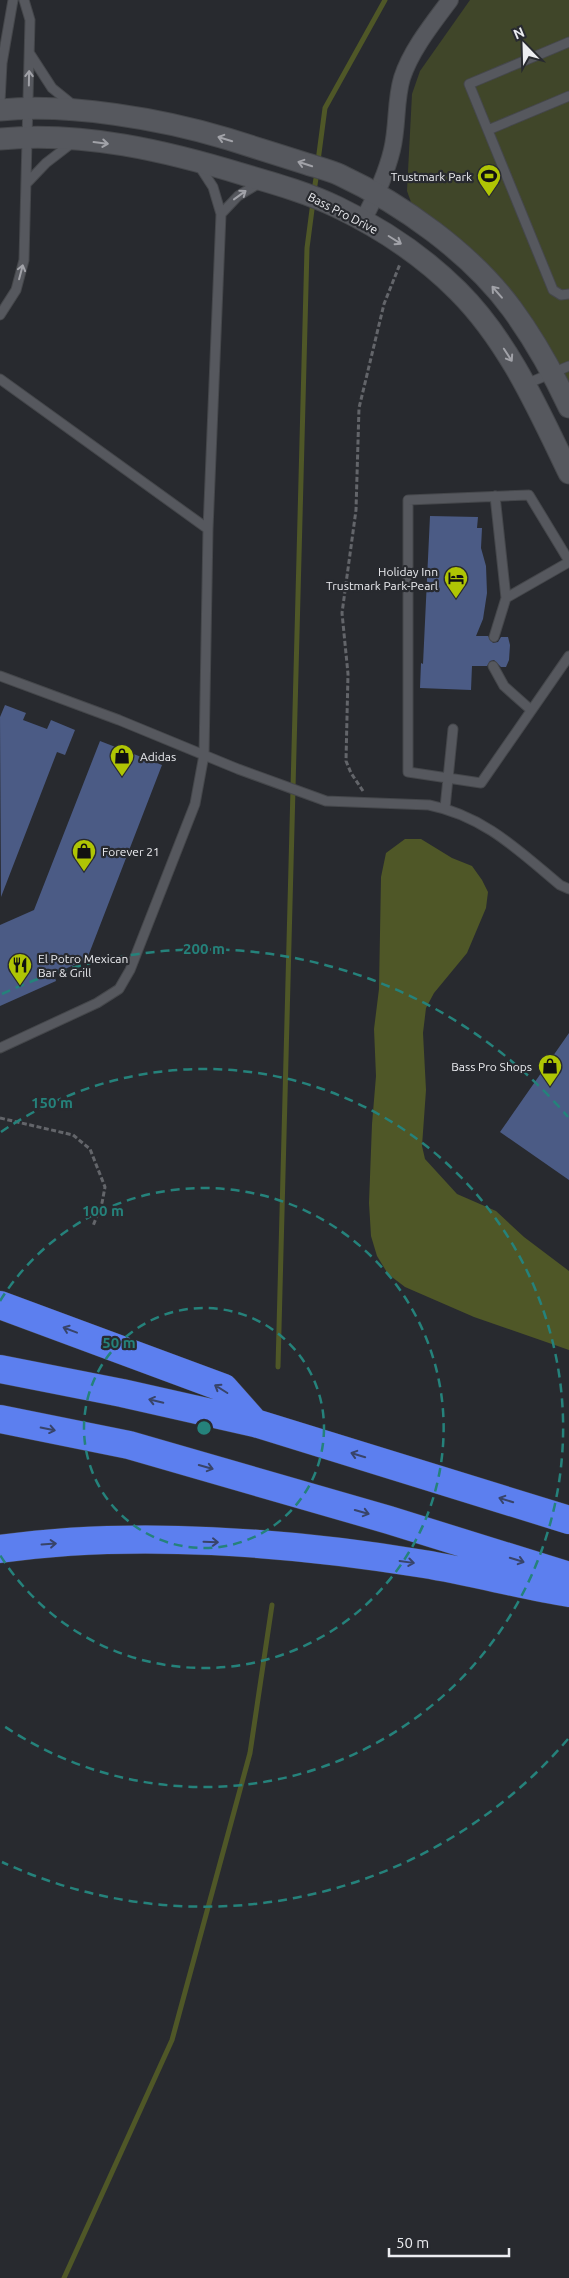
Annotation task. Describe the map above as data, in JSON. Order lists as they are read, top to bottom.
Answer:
{
  "streets": {
    "street": ["Bass Pro Drive"]
  },
  "places": {
    "sports": ["Trustmark Park"],
    "hotel": ["Holiday Inn Trustmark Park-Pearl"],
    "shop": ["Adidas", "Forever 21", "Bass Pro Shops"],
    "restaurant": ["El Potro Mexican Bar & Grill"]
  },
  "scale_bar": "50 m",
  "north": "top left",
  "rings": [
    "200 m",
    "150 m",
    "100 m",
    "50 m"
  ]
}
